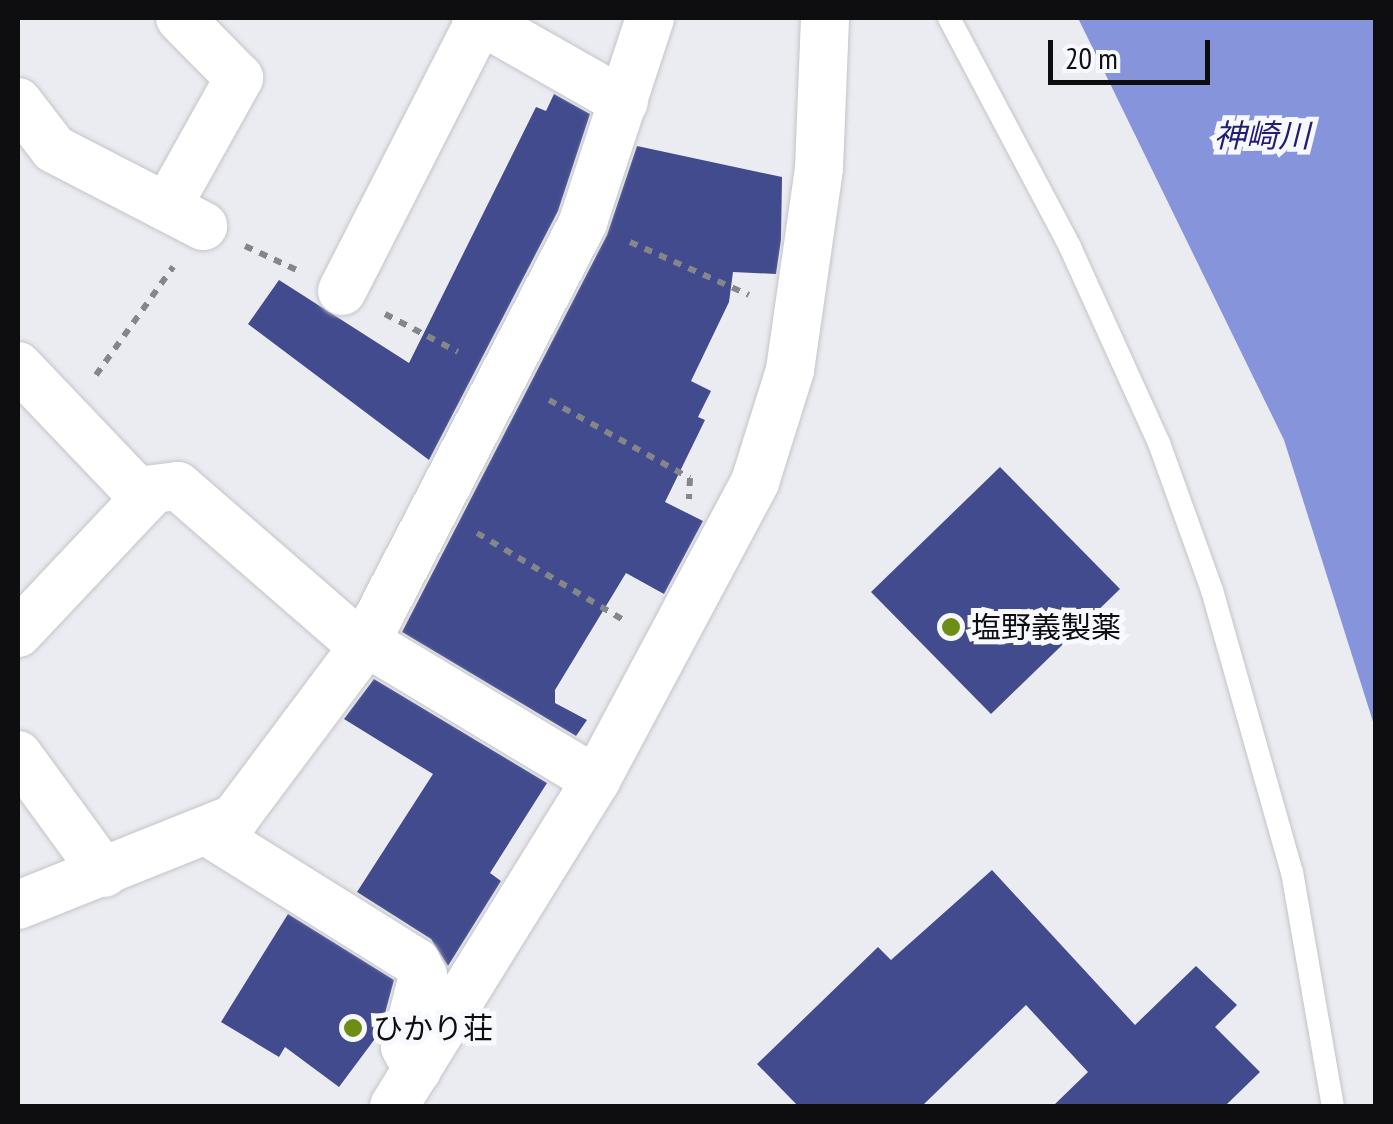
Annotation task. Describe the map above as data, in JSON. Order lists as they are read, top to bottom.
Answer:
{
  "water": ["神崎川"],
  "places": ["塩野義製薬", "ひかり荘"],
  "scale_bar": "20 m"
}
